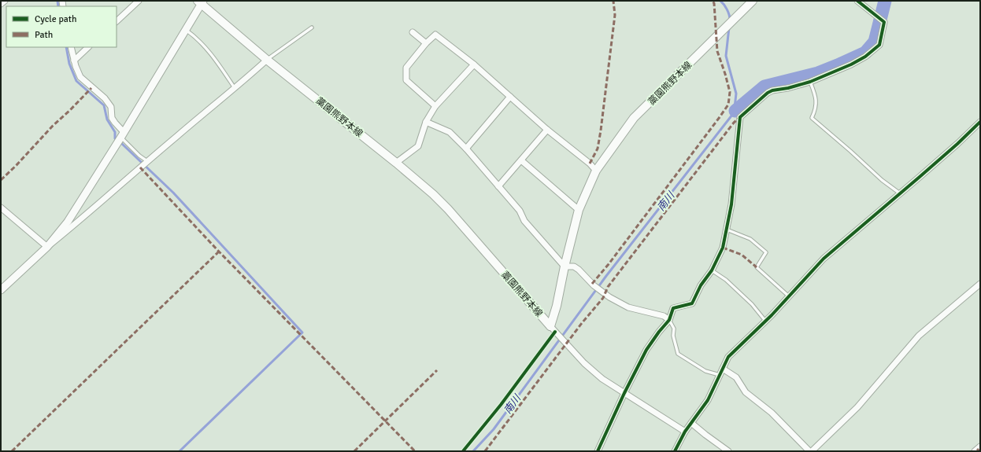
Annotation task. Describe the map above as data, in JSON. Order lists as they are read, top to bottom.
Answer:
{
  "streets": {
    "main road": ["藁園熊野本線"]
  },
  "water": ["南川"],
  "legend": ["Cycle path", "Path"]
}
